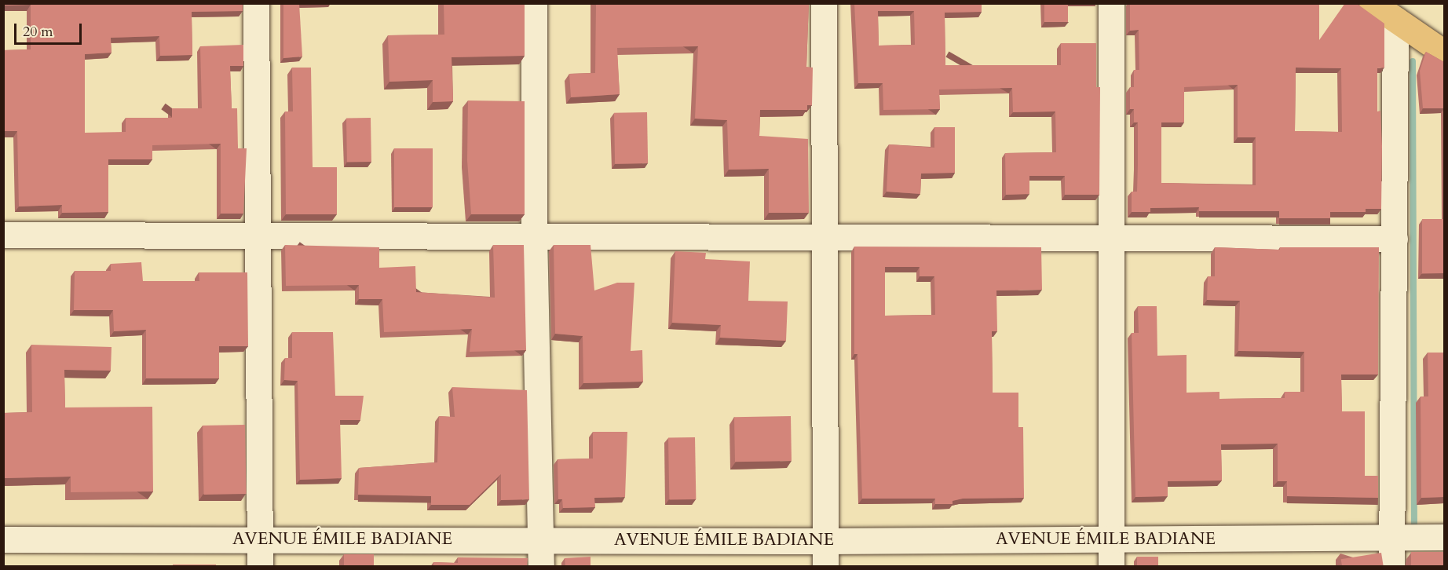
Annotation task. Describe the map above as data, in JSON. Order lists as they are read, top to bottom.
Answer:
{
  "streets": {
    "street": ["AVENUE ÉMILE BADIANE"]
  },
  "scale_bar": "20 m"
}
